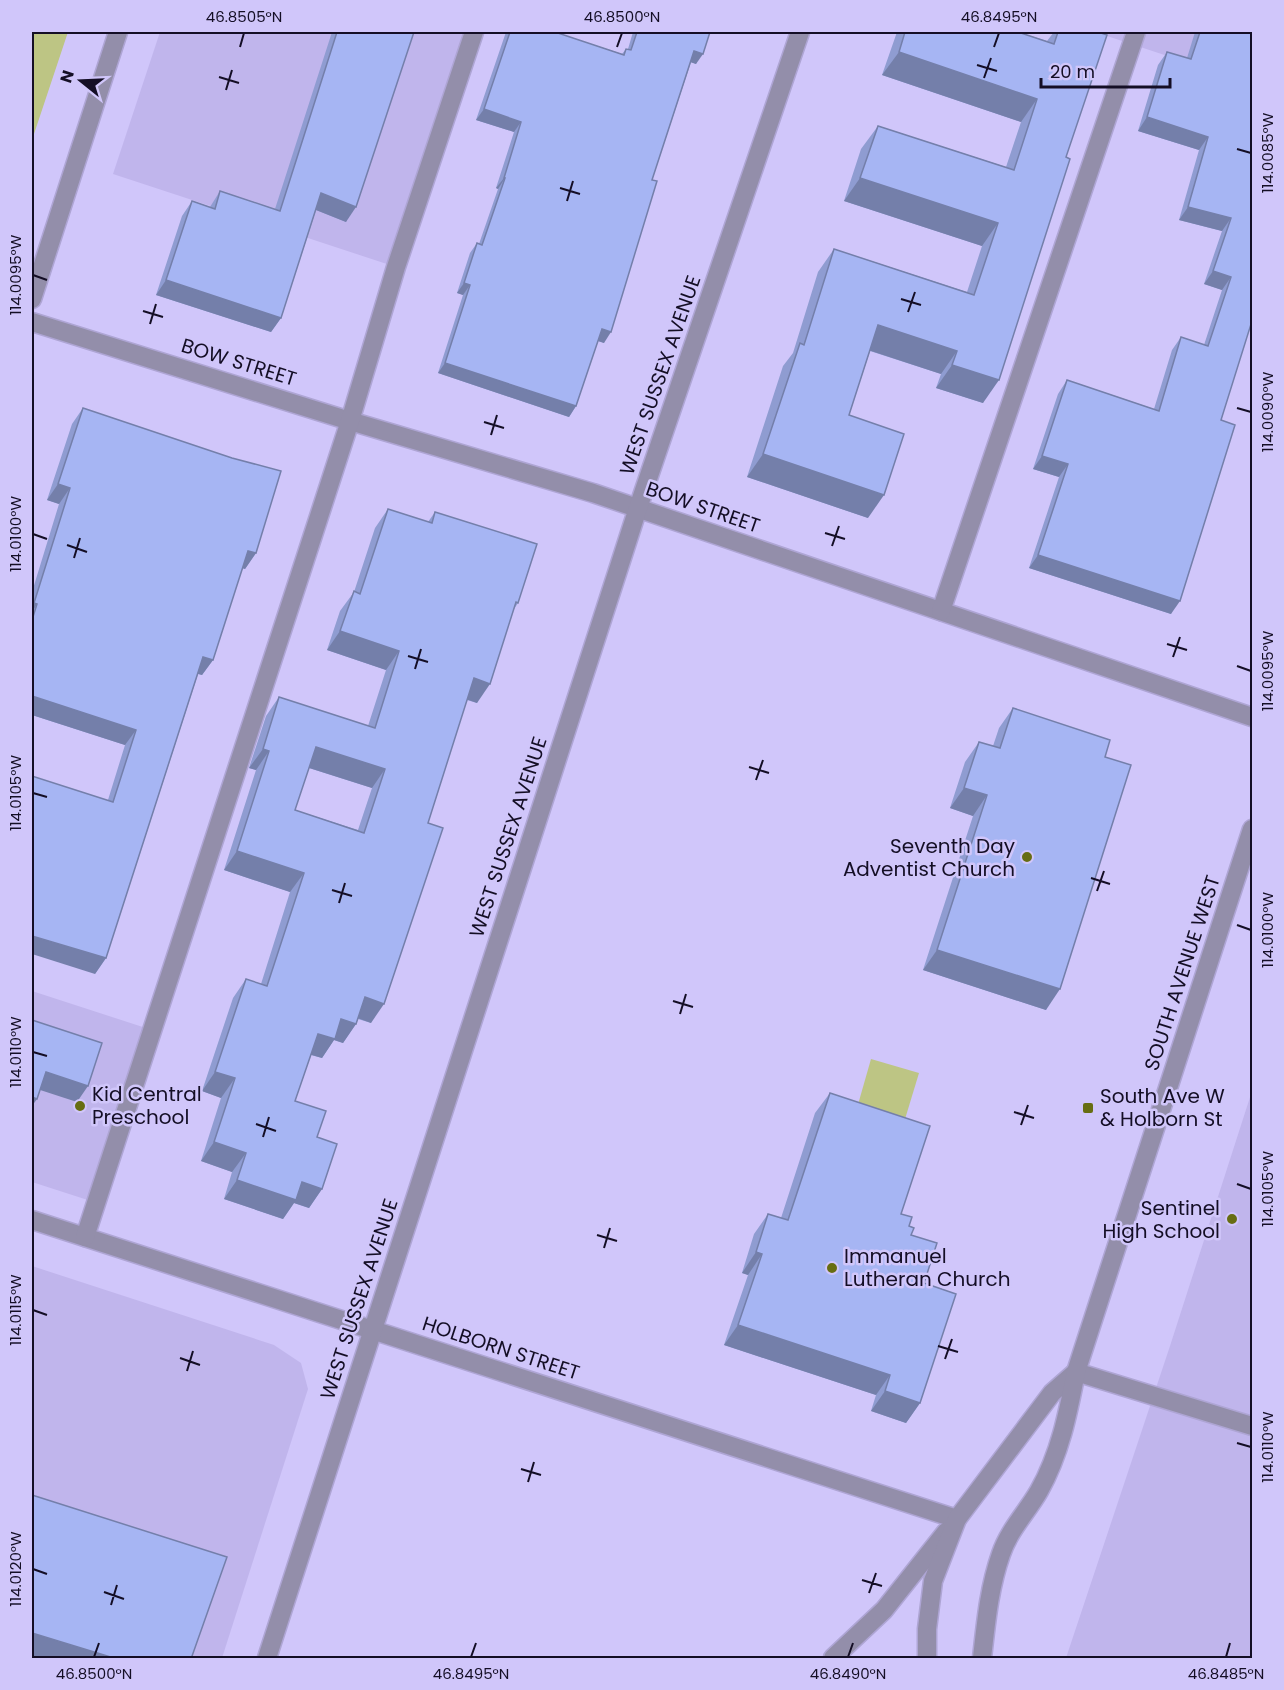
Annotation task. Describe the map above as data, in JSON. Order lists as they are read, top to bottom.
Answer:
{
  "streets": {
    "street": [
      "BOW STREET",
      "WEST SUSSEX AVENUE",
      "SOUTH AVENUE WEST",
      "HOLBORN STREET"
    ]
  },
  "crossings": [
    ["BOW STREET", "WEST SUSSEX AVENUE"],
    ["WEST SUSSEX AVENUE", "HOLBORN STREET"]
  ],
  "places": {
    "other": [
      "Seventh Day Adventist Church",
      "Kid Central Preschool",
      "Sentinel High School",
      "Immanuel Lutheran Church"
    ],
    "transit": ["South Ave W & Holborn St"]
  },
  "scale_bar": "20 m",
  "north": "left",
  "coordinates": [
    "46.8505°N",
    "46.8500°N",
    "46.8495°N",
    "114.0085°W",
    "114.0095°W",
    "114.0090°W",
    "114.0100°W",
    "114.0105°W",
    "114.0110°W",
    "114.0115°W",
    "114.0120°W",
    "46.8490°N",
    "46.8485°N"
  ]
}
